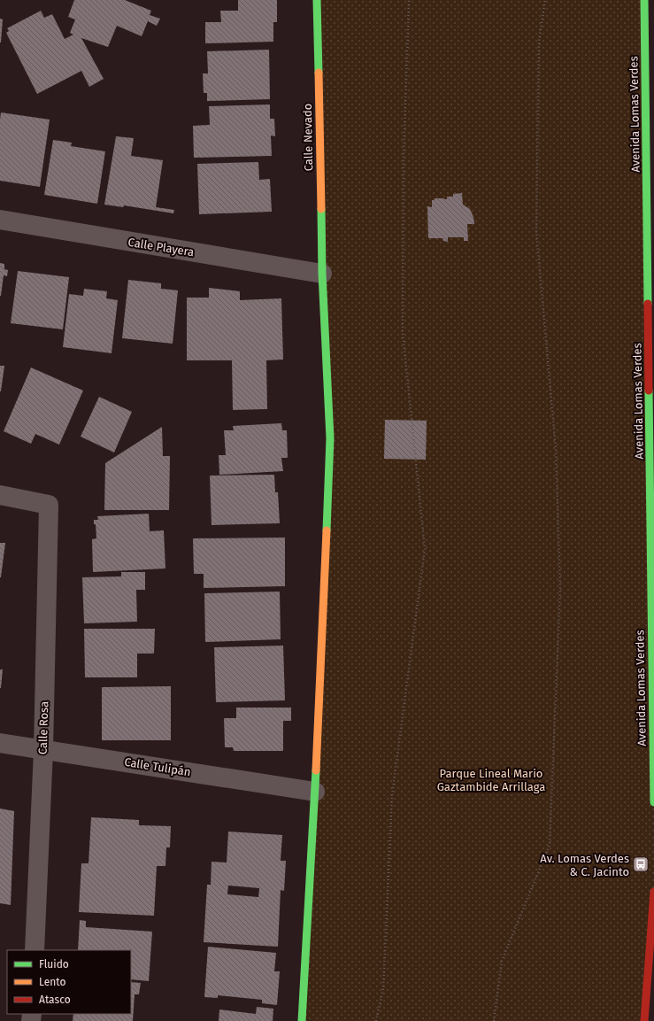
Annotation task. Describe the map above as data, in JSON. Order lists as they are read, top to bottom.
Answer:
{
  "streets": {
    "street": [
      "Avenida Lomas Verdes",
      "Calle Nevado",
      "Calle Playera",
      "Calle Rosa",
      "Calle Tulipán"
    ]
  },
  "crossings": [
    ["Calle Nevado", "Calle Playera"],
    ["Calle Nevado", "Calle Tulipán"],
    ["Calle Rosa", "Calle Tulipán"]
  ],
  "parks": ["Parque Lineal Mario Gaztambide Arrillaga"],
  "places": {
    "bus stop": ["Av. Lomas Verdes & C. Jacinto"]
  },
  "legend": ["Fluido", "Lento", "Atasco"]
}
